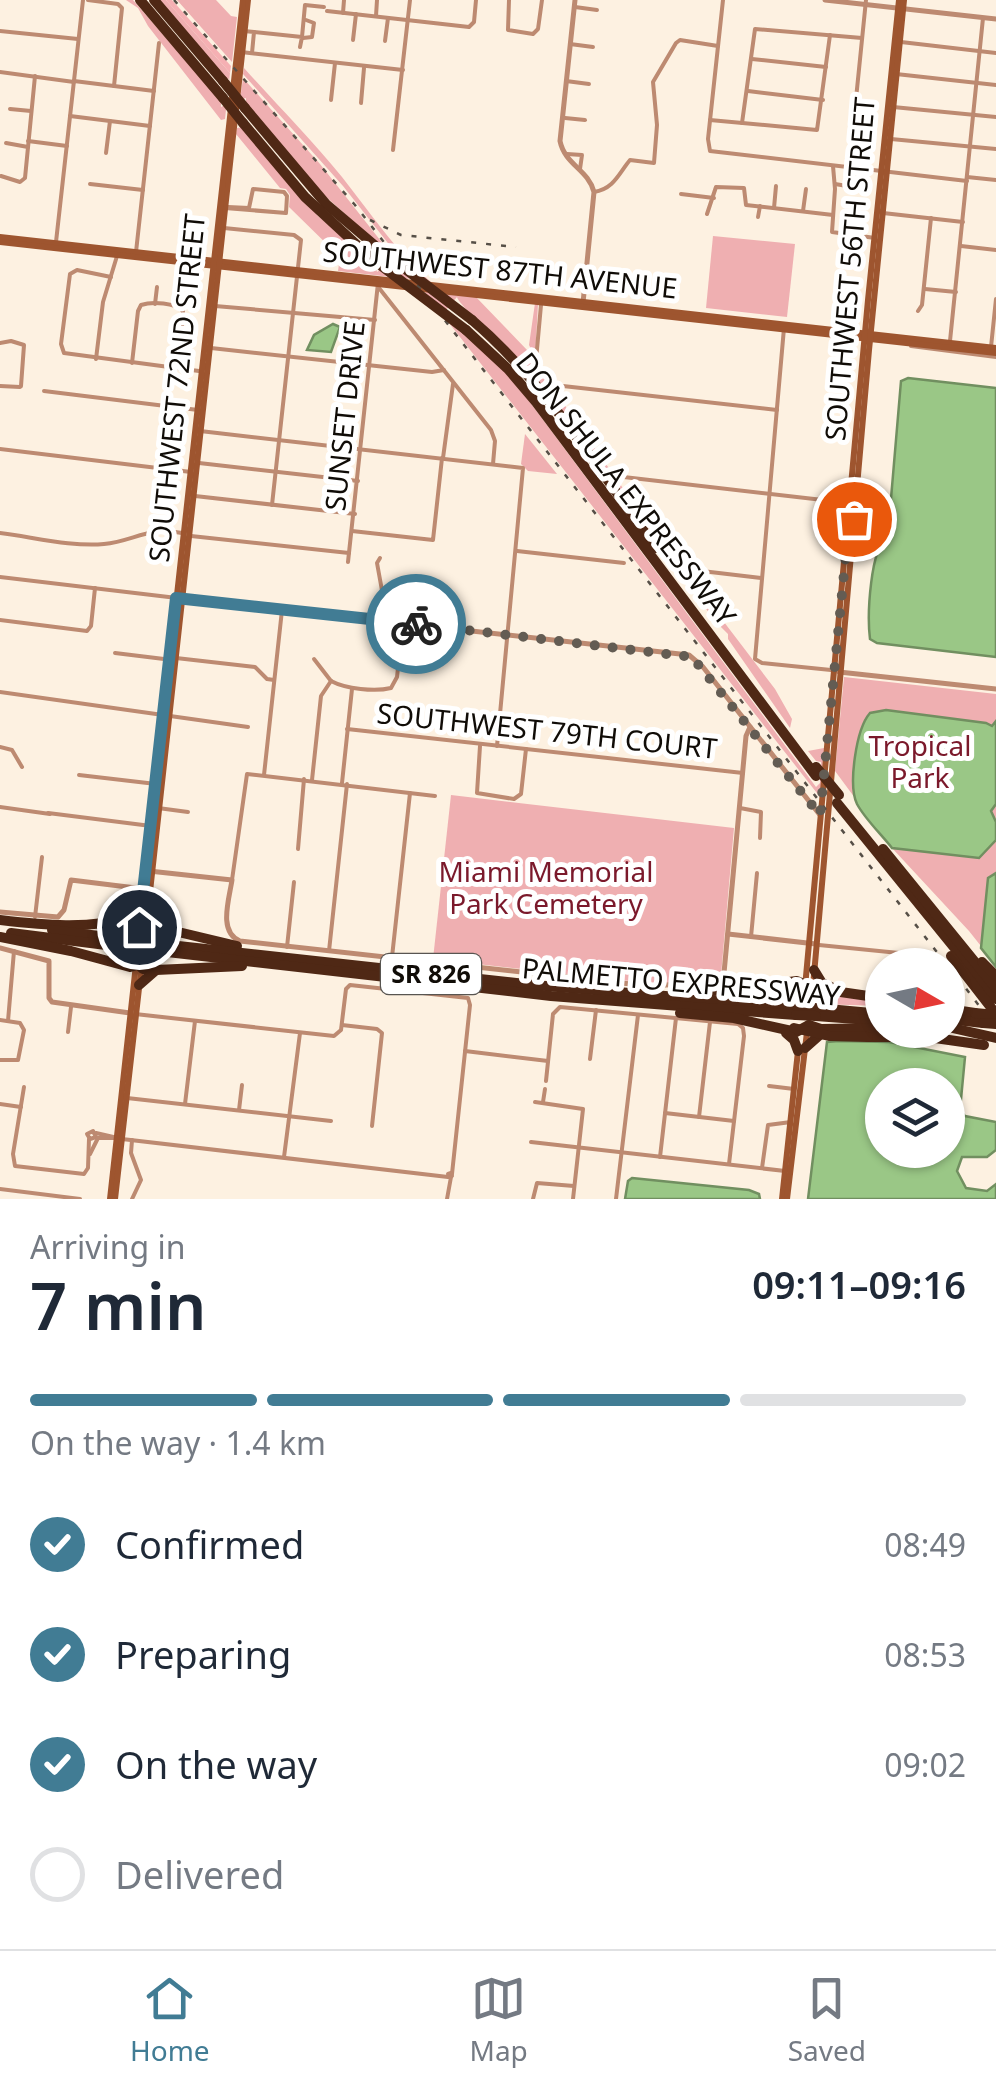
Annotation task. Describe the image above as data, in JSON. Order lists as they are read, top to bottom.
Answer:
{
  "streets": {
    "highway": ["DON SHULA EXPRESSWAY", "SR 826", "PALMETTO EXPRESSWAY"],
    "main road": ["SOUTHWEST 56TH STREET", "SOUTHWEST 87TH AVENUE", "SOUTHWEST 72ND STREET"],
    "street": ["SUNSET DRIVE", "SOUTHWEST 79TH COURT"]
  },
  "crossings": [
    ["SOUTHWEST 56TH STREET", "SOUTHWEST 87TH AVENUE"],
    ["SOUTHWEST 56TH STREET", "PALMETTO EXPRESSWAY"],
    ["SOUTHWEST 87TH AVENUE", "SOUTHWEST 72ND STREET"],
    ["SOUTHWEST 87TH AVENUE", "SUNSET DRIVE"]
  ],
  "parks": ["Tropical Park", "Miami Memorial Park Cemetery"],
  "north": "right",
  "page": {
    "heading": ["7 min", "Arriving in", "09:11–09:16"],
    "bar": "On the way · 1.4 km",
    "list": [
      ["Confirmed", "08:49"],
      ["Preparing", "08:53"],
      ["On the way", "09:02"],
      "Delivered"
    ],
    "tabs": ["Home", "Map", "Saved"]
  }
}
